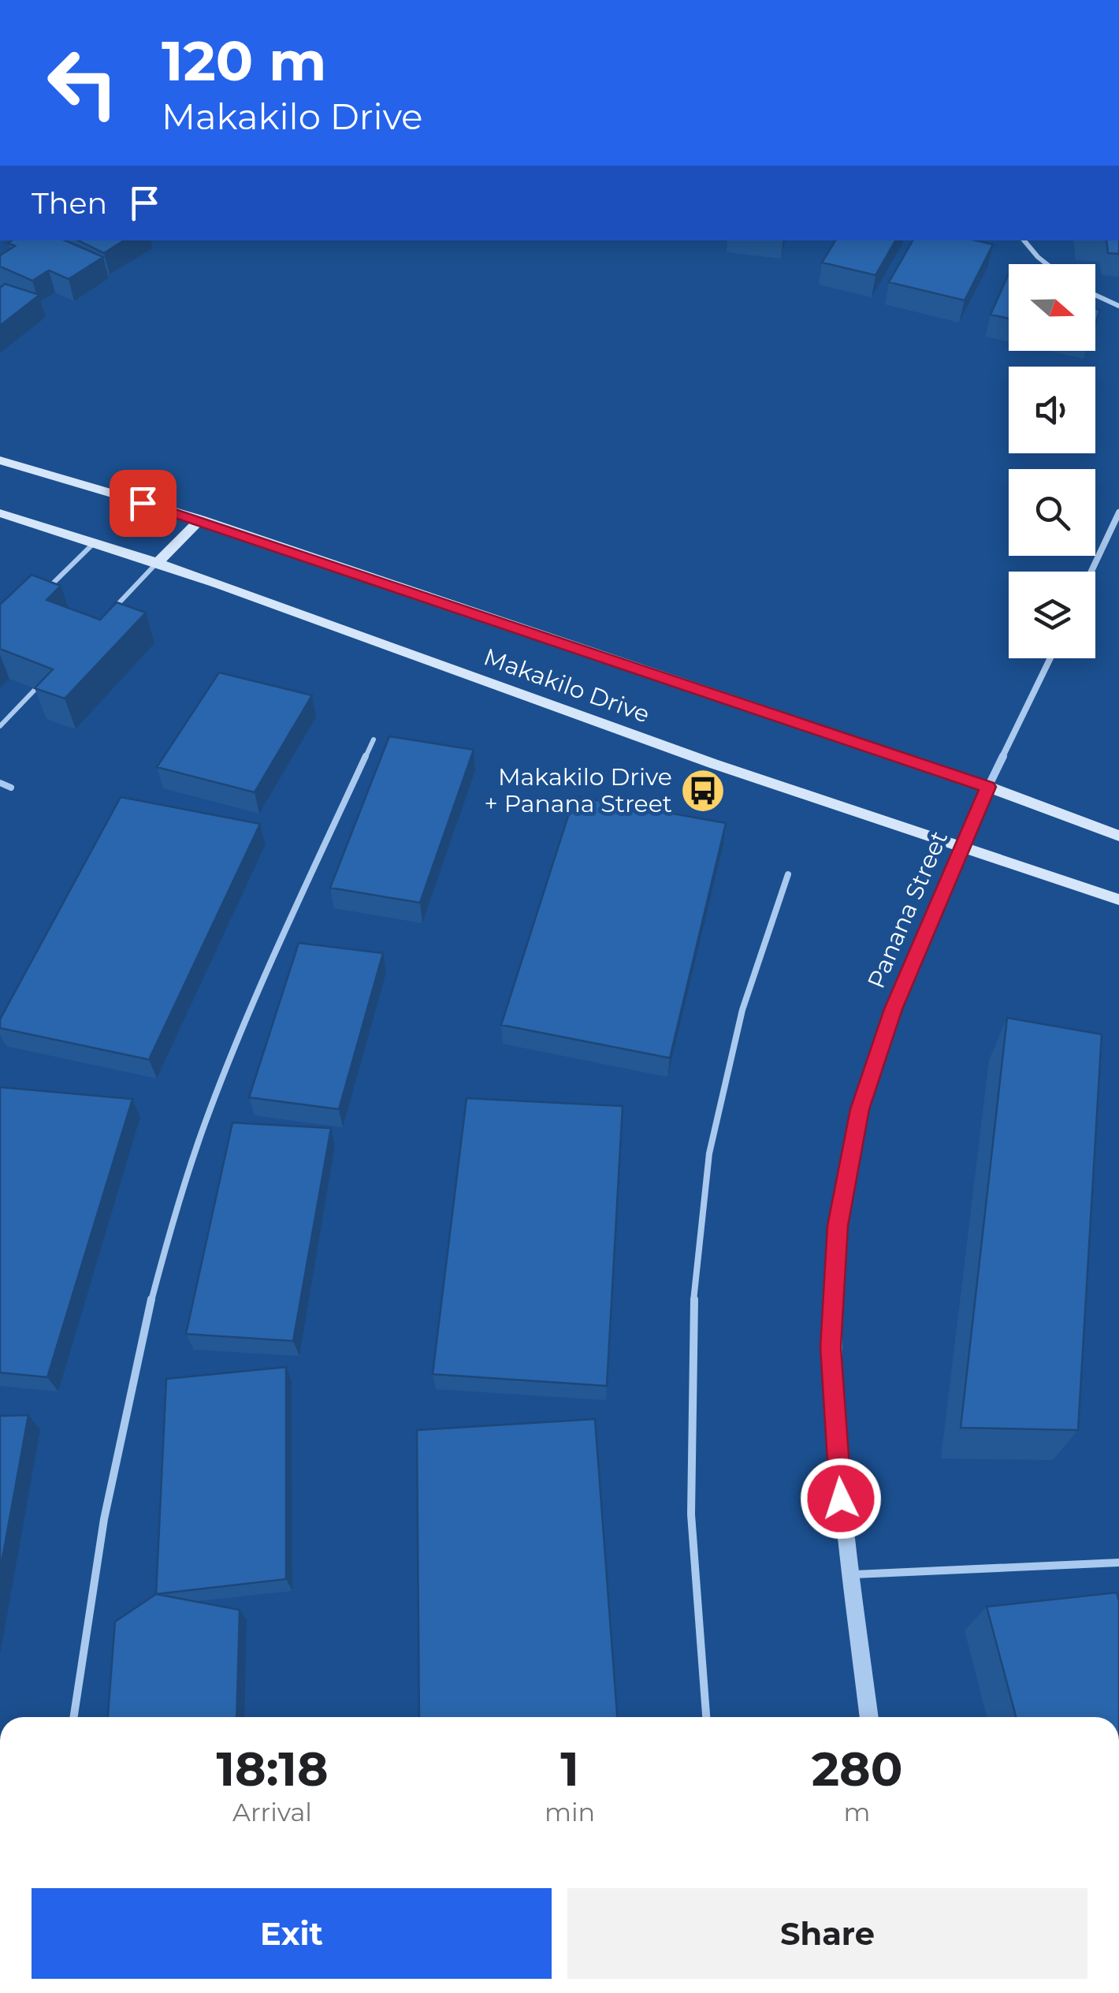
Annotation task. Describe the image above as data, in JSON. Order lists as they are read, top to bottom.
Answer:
{
  "streets": {
    "main road": ["Makakilo Drive"],
    "street": ["Panana Street"]
  },
  "crossings": [
    ["Makakilo Drive", "Panana Street"]
  ],
  "places": {
    "bus stop": ["Makakilo Drive + Panana Street"]
  },
  "north": "right",
  "page": {
    "turn": ["120 m", "Makakilo Drive"],
    "then": "Then",
    "eta": [
      "18:18",
      "Arrival",
      "1",
      "min",
      "280",
      "m"
    ],
    "buttons": ["Exit", "Share"]
  }
}
